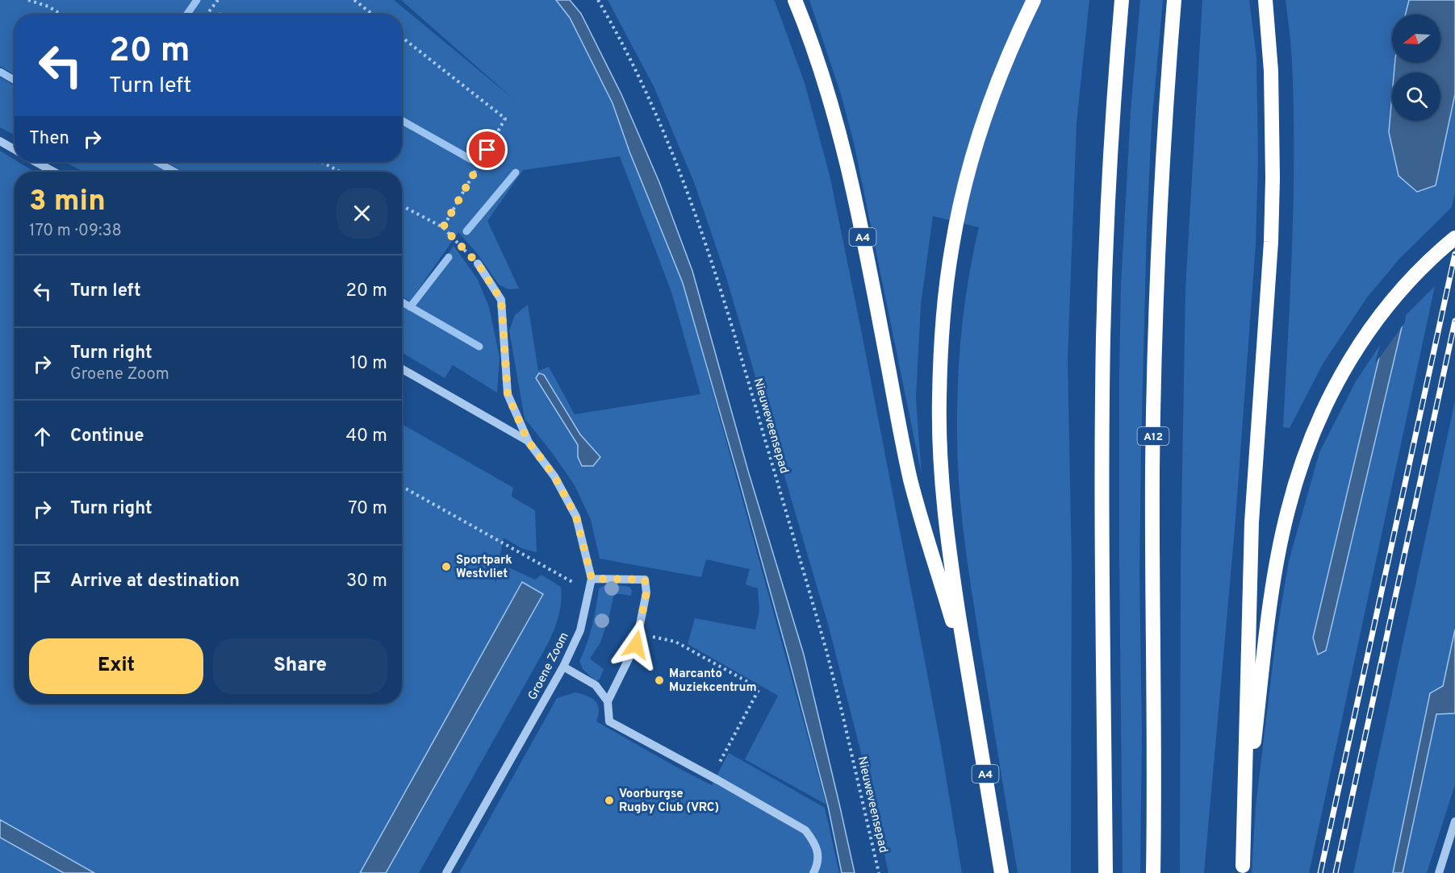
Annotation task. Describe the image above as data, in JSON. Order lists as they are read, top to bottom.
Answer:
{
  "streets": {
    "highway": ["A4", "A12"],
    "street": ["Groene Zoom"],
    "path": ["Nieuweveensepad"]
  },
  "places": ["Sportpark Westvliet", "Marcanto Muziekcentrum", "Voorburgse Rugby Club (VRC)"],
  "north": "left",
  "page": {
    "turn": ["20 m", "Turn left"],
    "then": "Then",
    "heading": ["3 min", "170 m · 09:38"],
    "list": [
      {
        "name": "Turn left",
        "value": "20 m"
      },
      {
        "name": "Turn right",
        "note": "Groene Zoom",
        "value": "10 m"
      },
      {
        "name": "Continue",
        "value": "40 m"
      },
      {
        "name": "Turn right",
        "value": "70 m"
      },
      {
        "name": "Arrive at destination",
        "value": "30 m"
      }
    ],
    "buttons": ["Exit", "Share"]
  }
}
